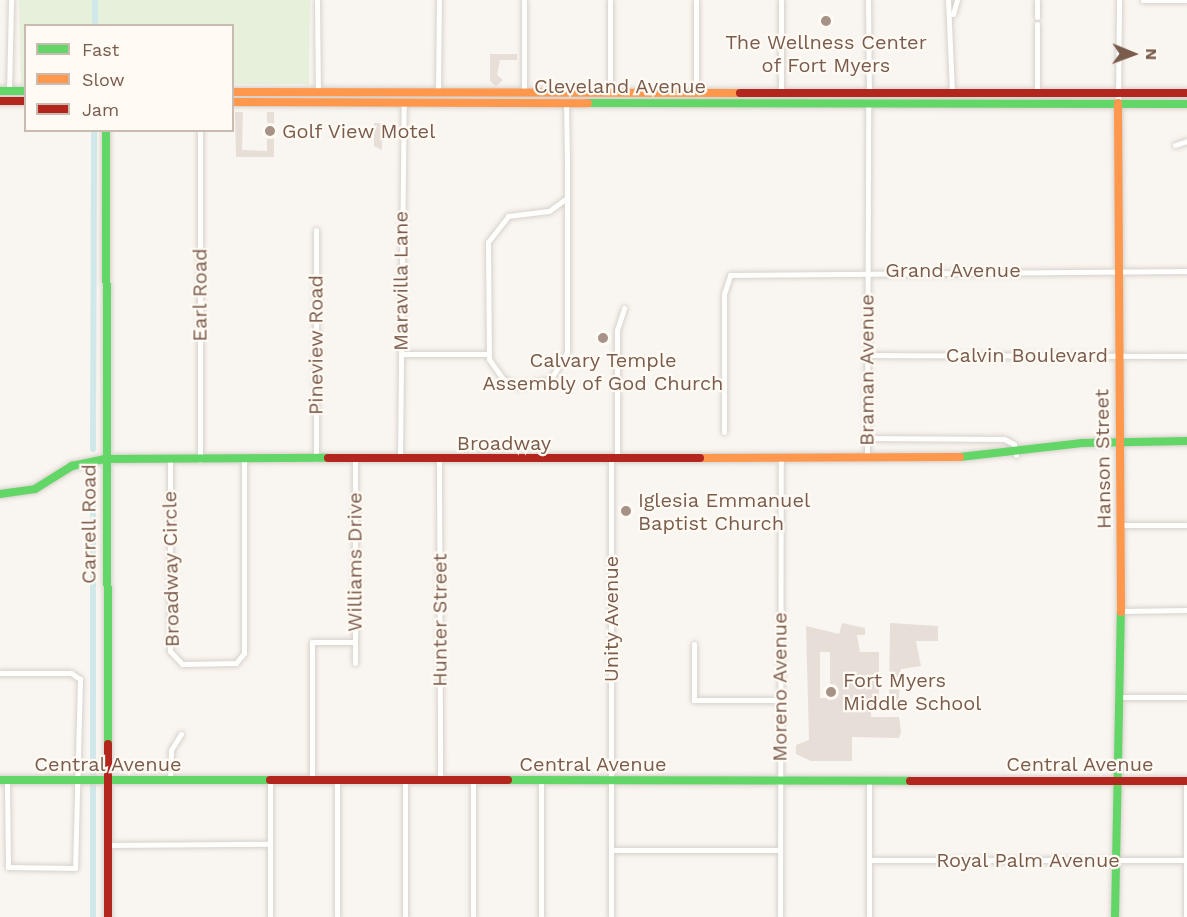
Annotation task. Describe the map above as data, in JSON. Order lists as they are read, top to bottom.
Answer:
{
  "streets": {
    "street": [
      "Cleveland Avenue",
      "Grand Avenue",
      "Maravilla Lane",
      "Earl Road",
      "Pineview Road",
      "Calvin Boulevard",
      "Braman Avenue",
      "Broadway",
      "Hanson Street",
      "Carrell Road",
      "Williams Drive",
      "Broadway Circle",
      "Unity Avenue",
      "Hunter Street",
      "Moreno Avenue",
      "Central Avenue",
      "Royal Palm Avenue"
    ]
  },
  "crossings": [
    ["Cleveland Avenue", "Maravilla Lane"],
    ["Cleveland Avenue", "Braman Avenue"],
    ["Cleveland Avenue", "Hanson Street"],
    ["Grand Avenue", "Braman Avenue"],
    ["Grand Avenue", "Hanson Street"],
    ["Maravilla Lane", "Broadway"],
    ["Earl Road", "Broadway"],
    ["Pineview Road", "Broadway"],
    ["Calvin Boulevard", "Braman Avenue"],
    ["Calvin Boulevard", "Hanson Street"],
    ["Braman Avenue", "Broadway"],
    ["Broadway", "Hanson Street"],
    ["Broadway", "Carrell Road"],
    ["Broadway", "Williams Drive"],
    ["Broadway", "Broadway Circle"],
    ["Broadway", "Unity Avenue"],
    ["Broadway", "Hunter Street"],
    ["Broadway", "Moreno Avenue"],
    ["Hanson Street", "Central Avenue"],
    ["Hanson Street", "Royal Palm Avenue"],
    ["Carrell Road", "Central Avenue"],
    ["Unity Avenue", "Central Avenue"],
    ["Hunter Street", "Central Avenue"],
    ["Moreno Avenue", "Central Avenue"]
  ],
  "places": [
    "The Wellness Center of Fort Myers",
    "Golf View Motel",
    "Calvary Temple Assembly of God Church",
    "Iglesia Emmanuel Baptist Church",
    "Fort Myers Middle School"
  ],
  "legend": ["Fast", "Slow", "Jam"],
  "north": "right"
}
